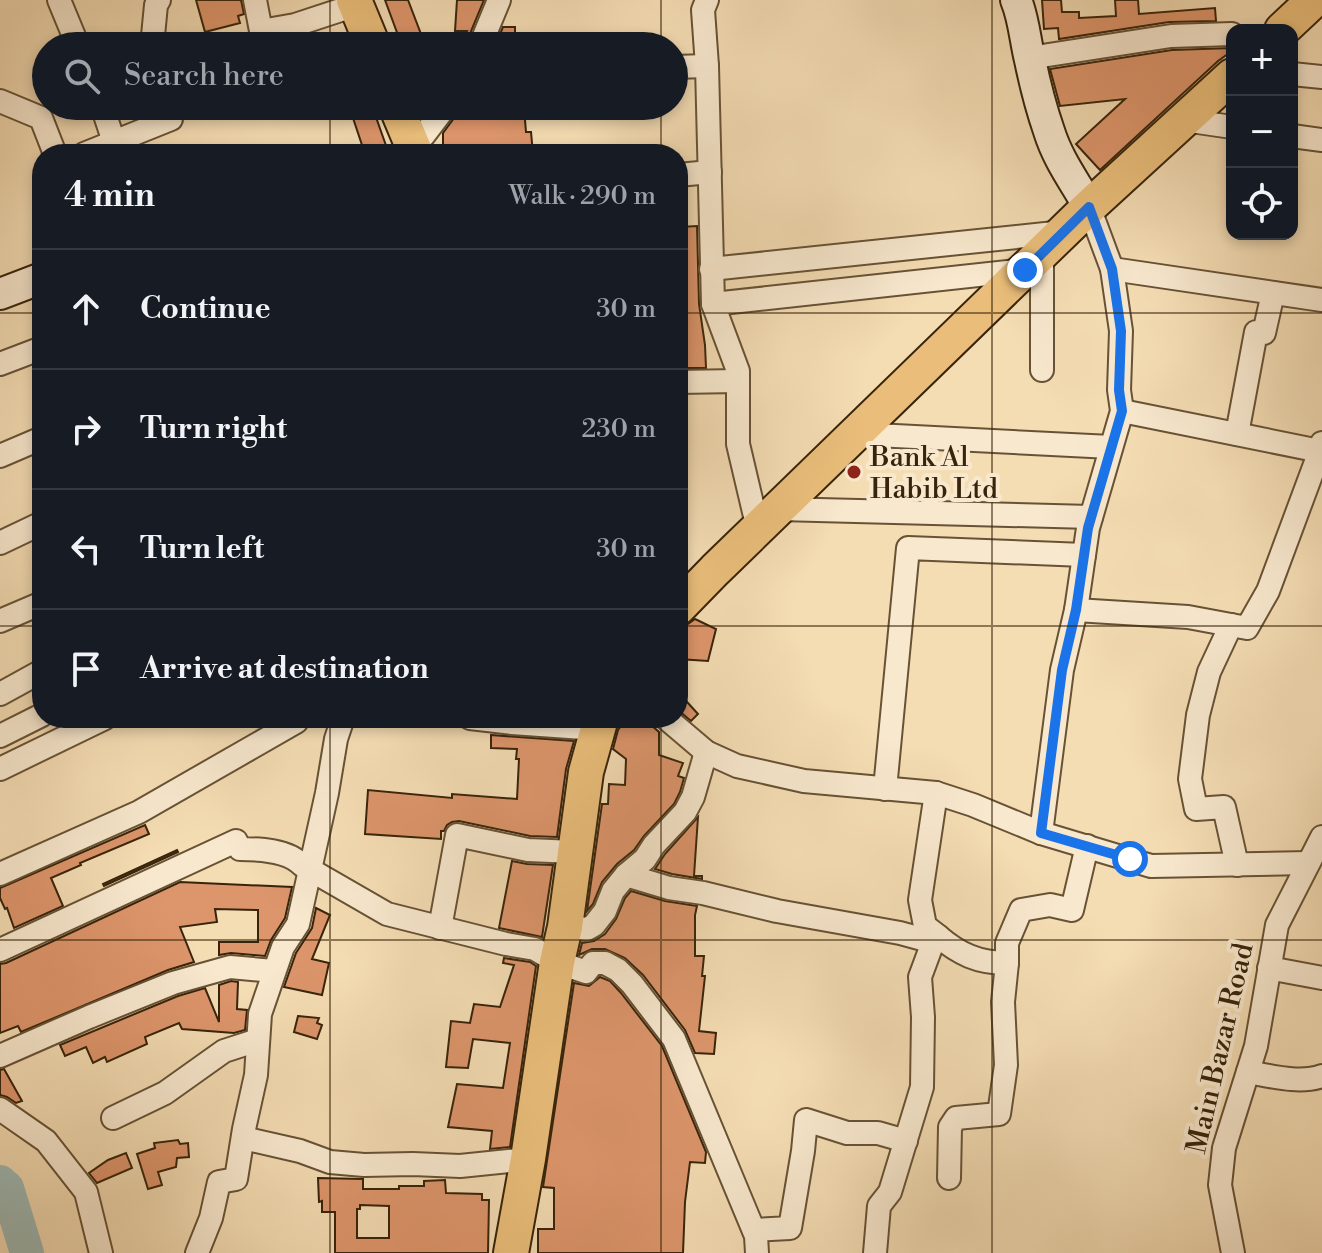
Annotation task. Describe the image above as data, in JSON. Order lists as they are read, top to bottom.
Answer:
{
  "streets": {
    "street": ["Main Bazar Road"]
  },
  "places": ["Bank Al Habib Ltd"],
  "page": {
    "map_buttons": ["+", "−"],
    "search": "Search here",
    "heading": ["4 min", "Walk · 290 m"],
    "list": [
      ["Continue", "30 m"],
      ["Turn right", "230 m"],
      ["Turn left", "30 m"],
      "Arrive at destination"
    ]
  }
}
